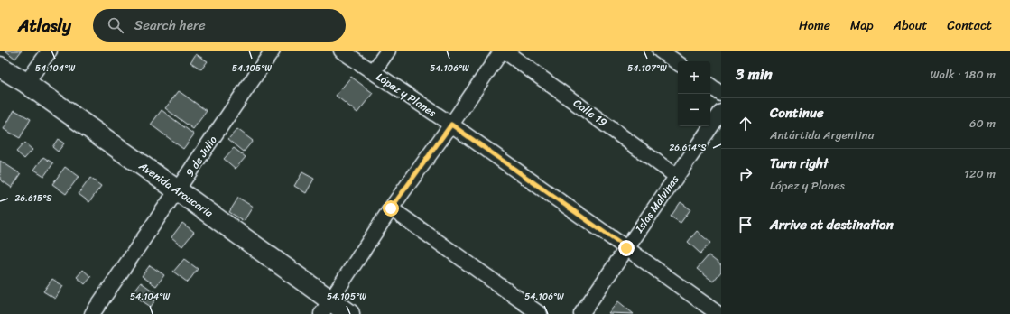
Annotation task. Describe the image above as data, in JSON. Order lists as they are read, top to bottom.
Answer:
{
  "streets": {
    "main road": ["Avenida Araucaria"],
    "street": [
      "López y Planes",
      "Calle 19",
      "9 de Julio",
      "Islas Malvinas"
    ]
  },
  "crossings": [
    ["López y Planes", "Islas Malvinas"],
    ["Calle 19", "Islas Malvinas"],
    ["9 de Julio", "Avenida Araucaria"]
  ],
  "page": {
    "header": "Atlasly",
    "search": "Search here",
    "nav": [
      "Home",
      "Map",
      "About",
      "Contact"
    ],
    "heading": ["3 min", "Walk · 180 m"],
    "map_buttons": ["+", "−"],
    "list": [
      ["Continue", "Antártida Argentina", "60 m"],
      ["Turn right", "López y Planes", "120 m"],
      "Arrive at destination"
    ]
  },
  "coordinates": [
    "54.104°W",
    "54.105°W",
    "54.106°W",
    "54.107°W",
    "26.614°S",
    "26.615°S"
  ]
}
